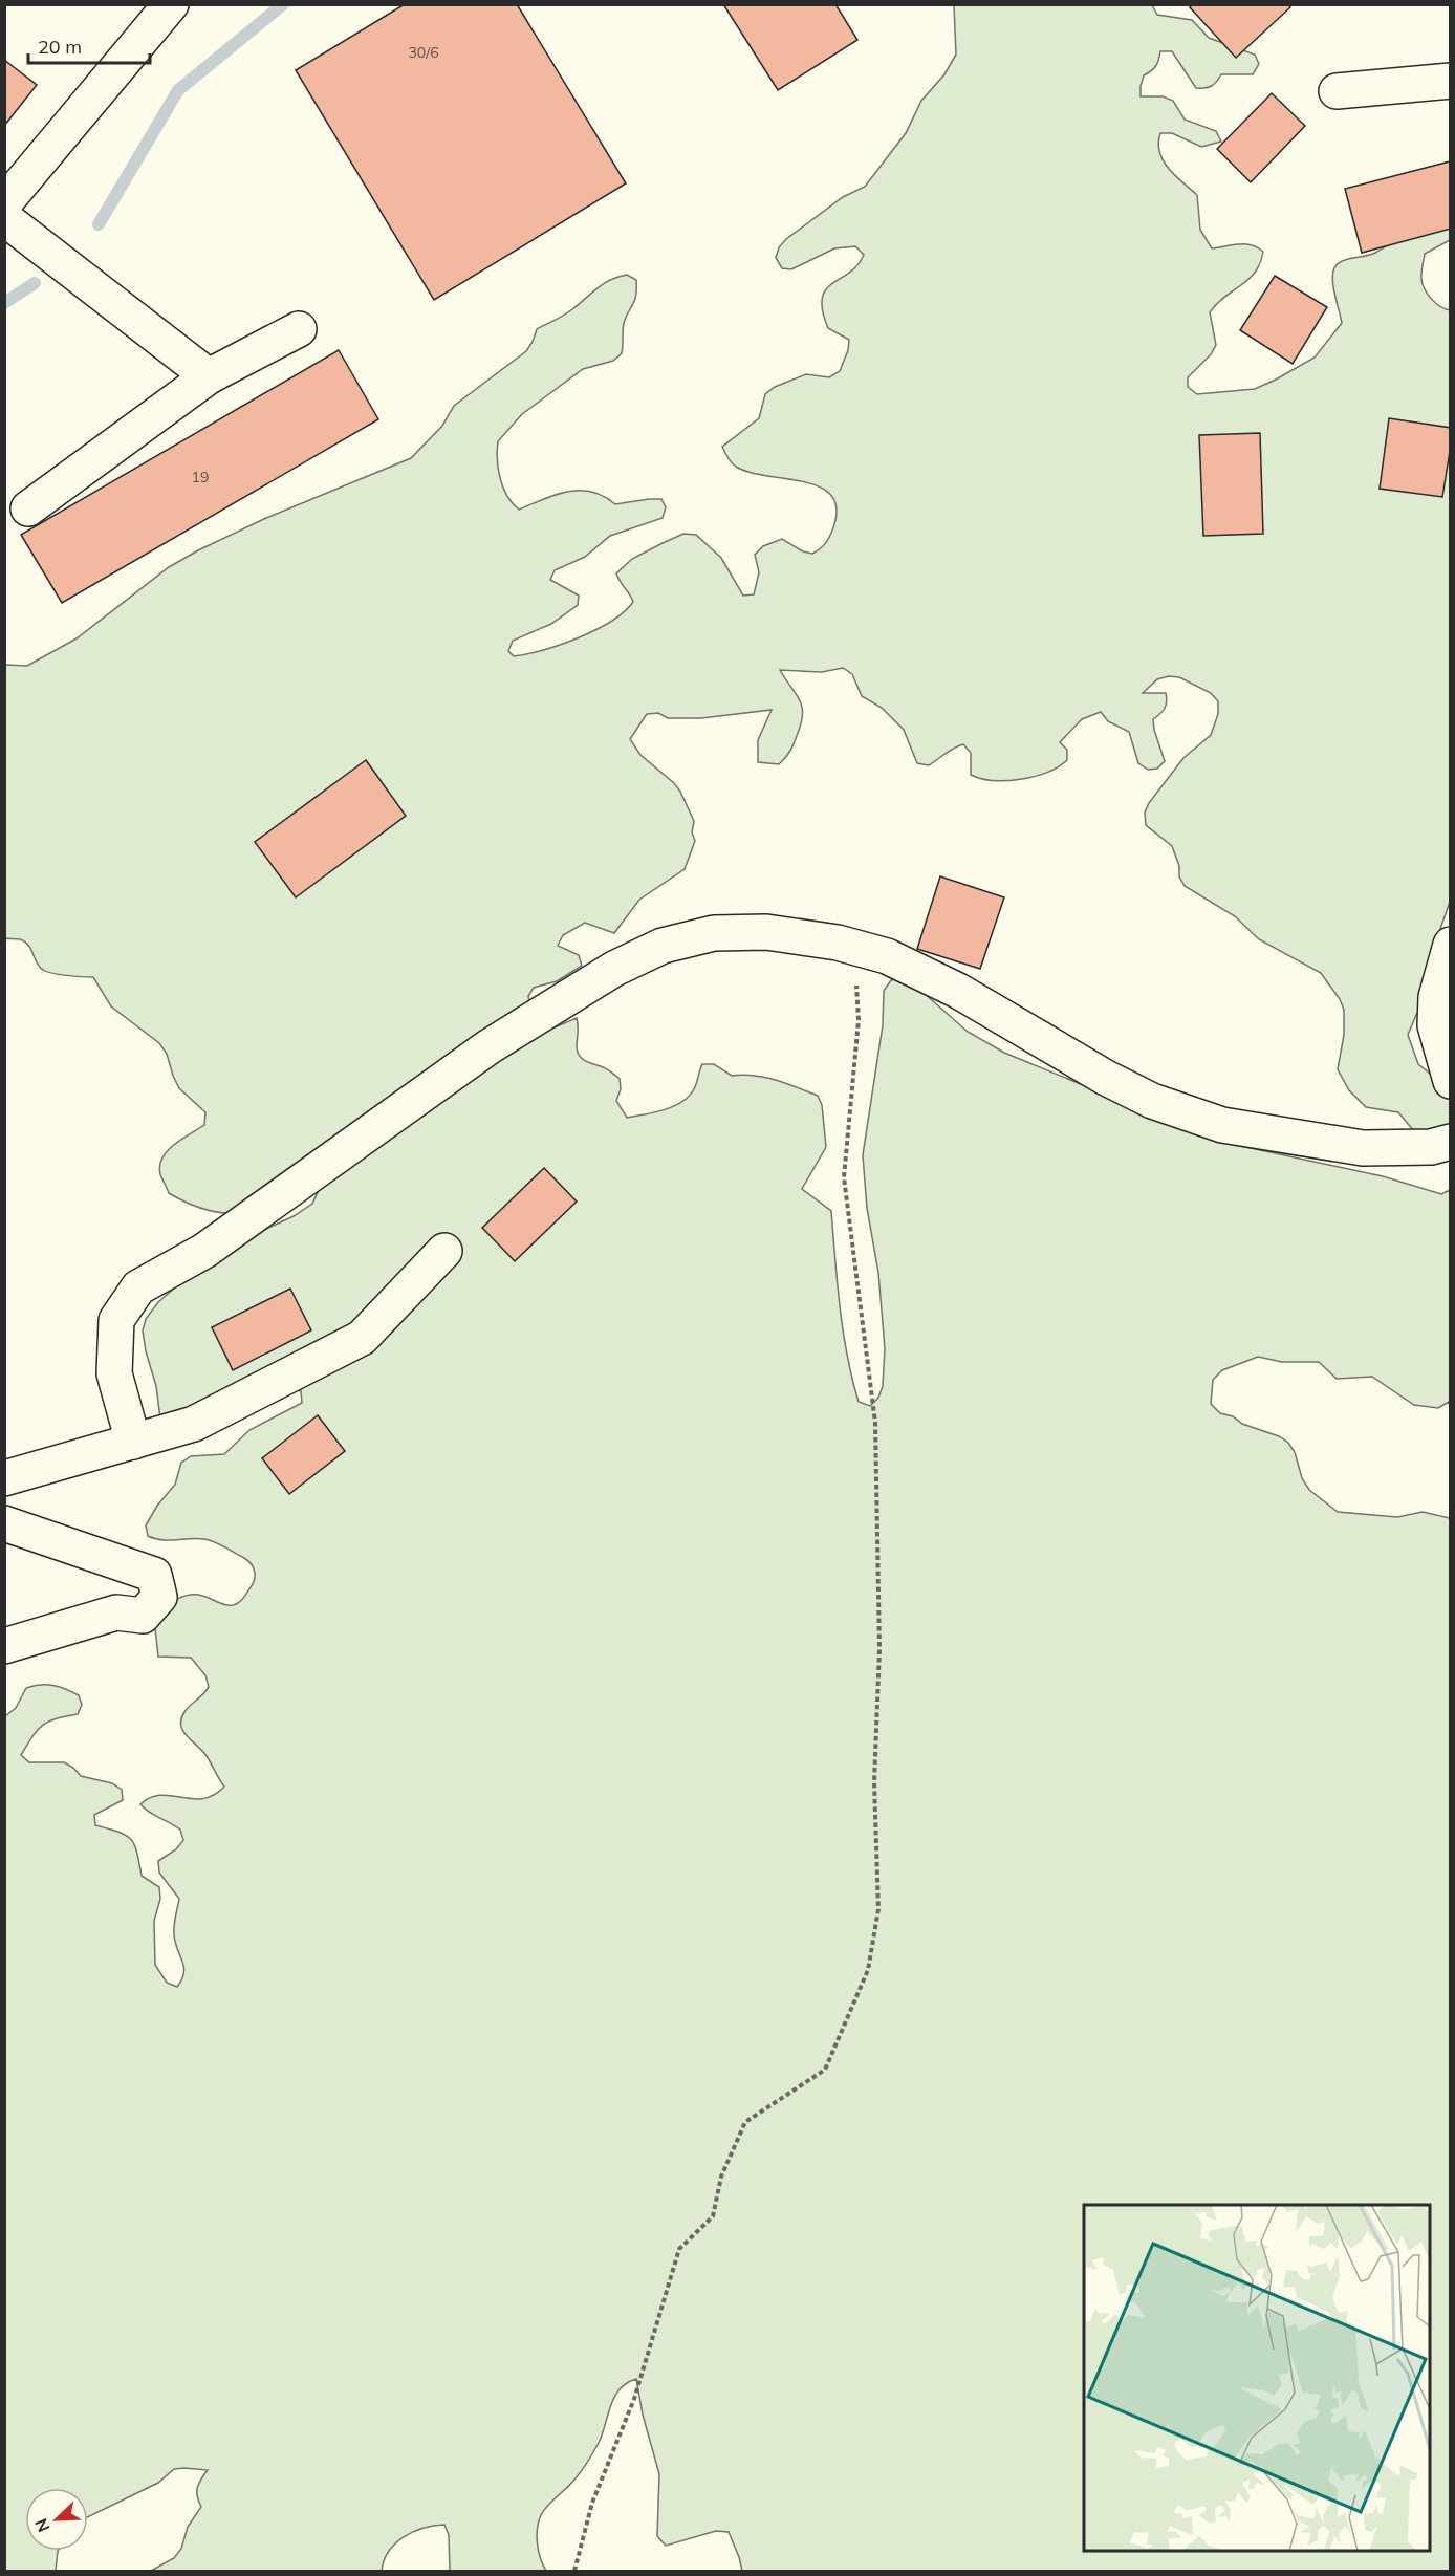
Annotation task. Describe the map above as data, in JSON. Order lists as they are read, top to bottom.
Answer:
{
  "house_numbers": ["30/6", "19"],
  "scale_bar": "20 m",
  "north": "bottom left"
}
